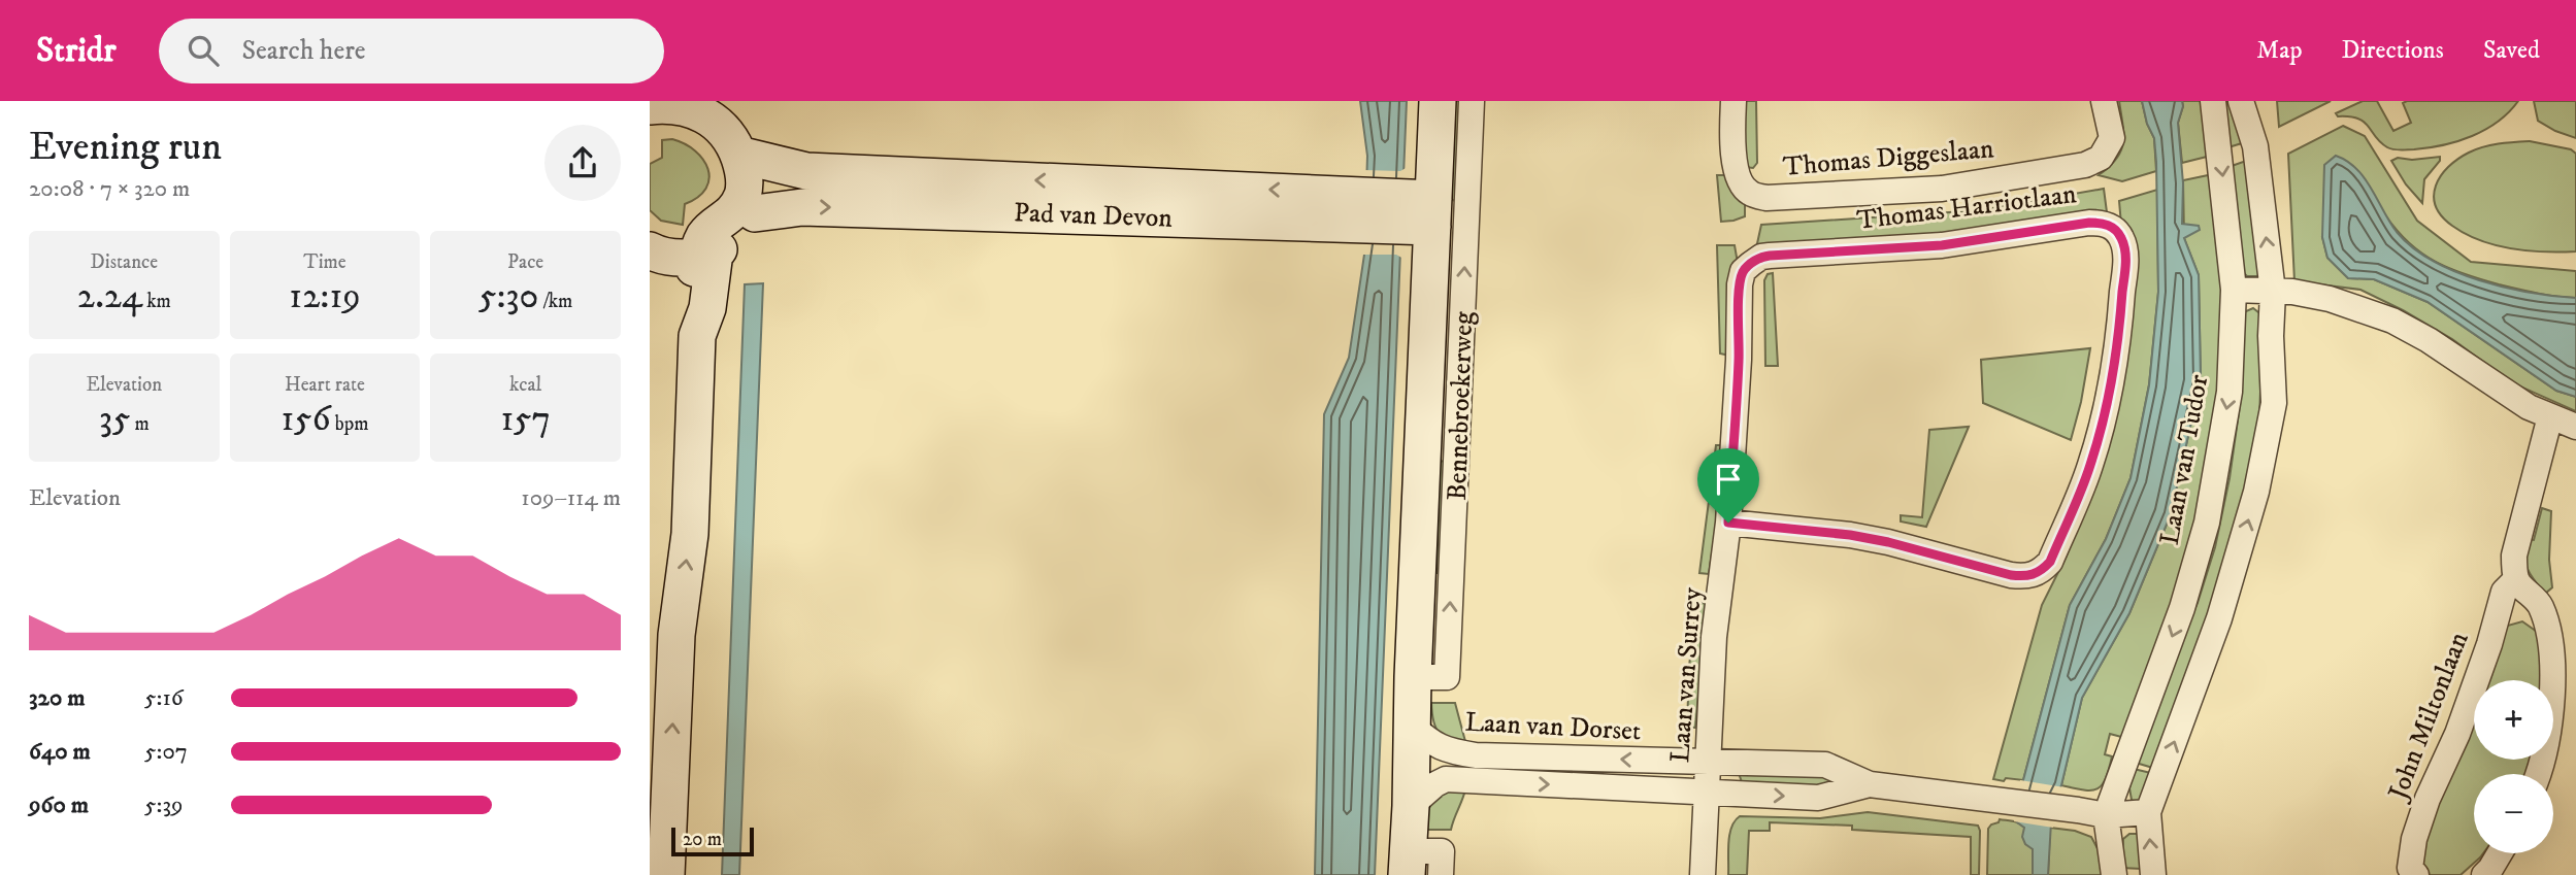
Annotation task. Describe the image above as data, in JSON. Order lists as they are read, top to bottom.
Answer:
{
  "streets": {
    "street": [
      "Thomas Diggeslaan",
      "Thomas Harriotlaan",
      "Pad van Devon",
      "Bennebroekerweg",
      "Laan van Tudor",
      "Laan van Surrey",
      "John Miltonlaan",
      "Laan van Dorset"
    ]
  },
  "crossings": [
    ["Thomas Harriotlaan", "Laan van Surrey"],
    ["Pad van Devon", "Bennebroekerweg"],
    ["Bennebroekerweg", "Laan van Dorset"],
    ["Laan van Tudor", "Laan van Dorset"],
    ["Laan van Surrey", "Laan van Dorset"]
  ],
  "scale_bar": "20 m",
  "page": {
    "header": "Stridr",
    "search": "Search here",
    "nav": ["Map", "Directions", "Saved"],
    "heading": ["Evening run", "20:08 · 7 × 320 m"],
    "stats": [
      ["Distance", "2.24 km"],
      ["Time", "12:19"],
      ["Pace", "5:30 /km"],
      ["Elevation", "35 m"],
      ["Heart rate", "156 bpm"],
      ["kcal", "157"]
    ],
    "chart": ["Elevation", "109–114 m"],
    "list": [
      {
        "name": "320 m",
        "note": "5:16"
      },
      {
        "name": "640 m",
        "note": "5:07"
      },
      {
        "name": "960 m",
        "note": "5:39"
      }
    ],
    "map_buttons": ["+", "−"],
    "scale": "20 m"
  }
}
